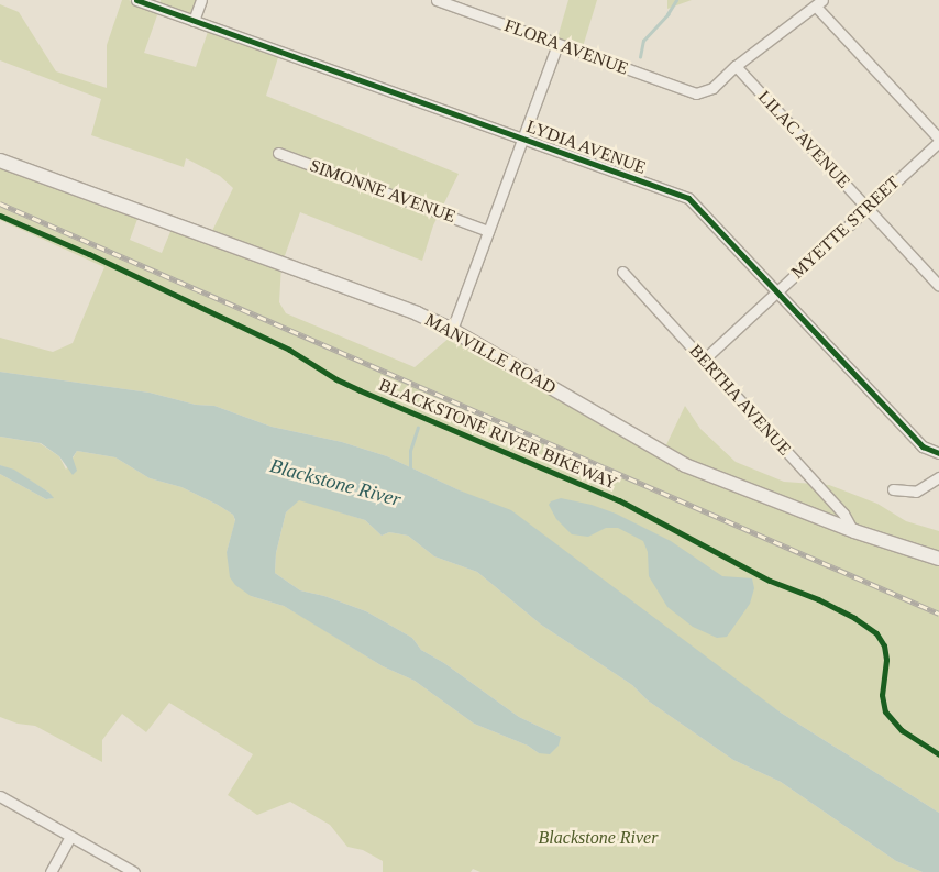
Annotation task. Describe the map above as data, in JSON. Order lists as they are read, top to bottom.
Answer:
{
  "streets": {
    "main road": ["MANVILLE ROAD"],
    "street": [
      "FLORA AVENUE",
      "LILAC AVENUE",
      "LYDIA AVENUE",
      "SIMONNE AVENUE",
      "MYETTE STREET",
      "BERTHA AVENUE"
    ],
    "cycle path": ["BLACKSTONE RIVER BIKEWAY"]
  },
  "crossings": [
    ["FLORA AVENUE", "LILAC AVENUE"],
    ["LILAC AVENUE", "MYETTE STREET"],
    ["LYDIA AVENUE", "MYETTE STREET"],
    ["MYETTE STREET", "BERTHA AVENUE"],
    ["MANVILLE ROAD", "BERTHA AVENUE"]
  ],
  "water": ["Blackstone River"],
  "parks": ["Blackstone River"]
}
